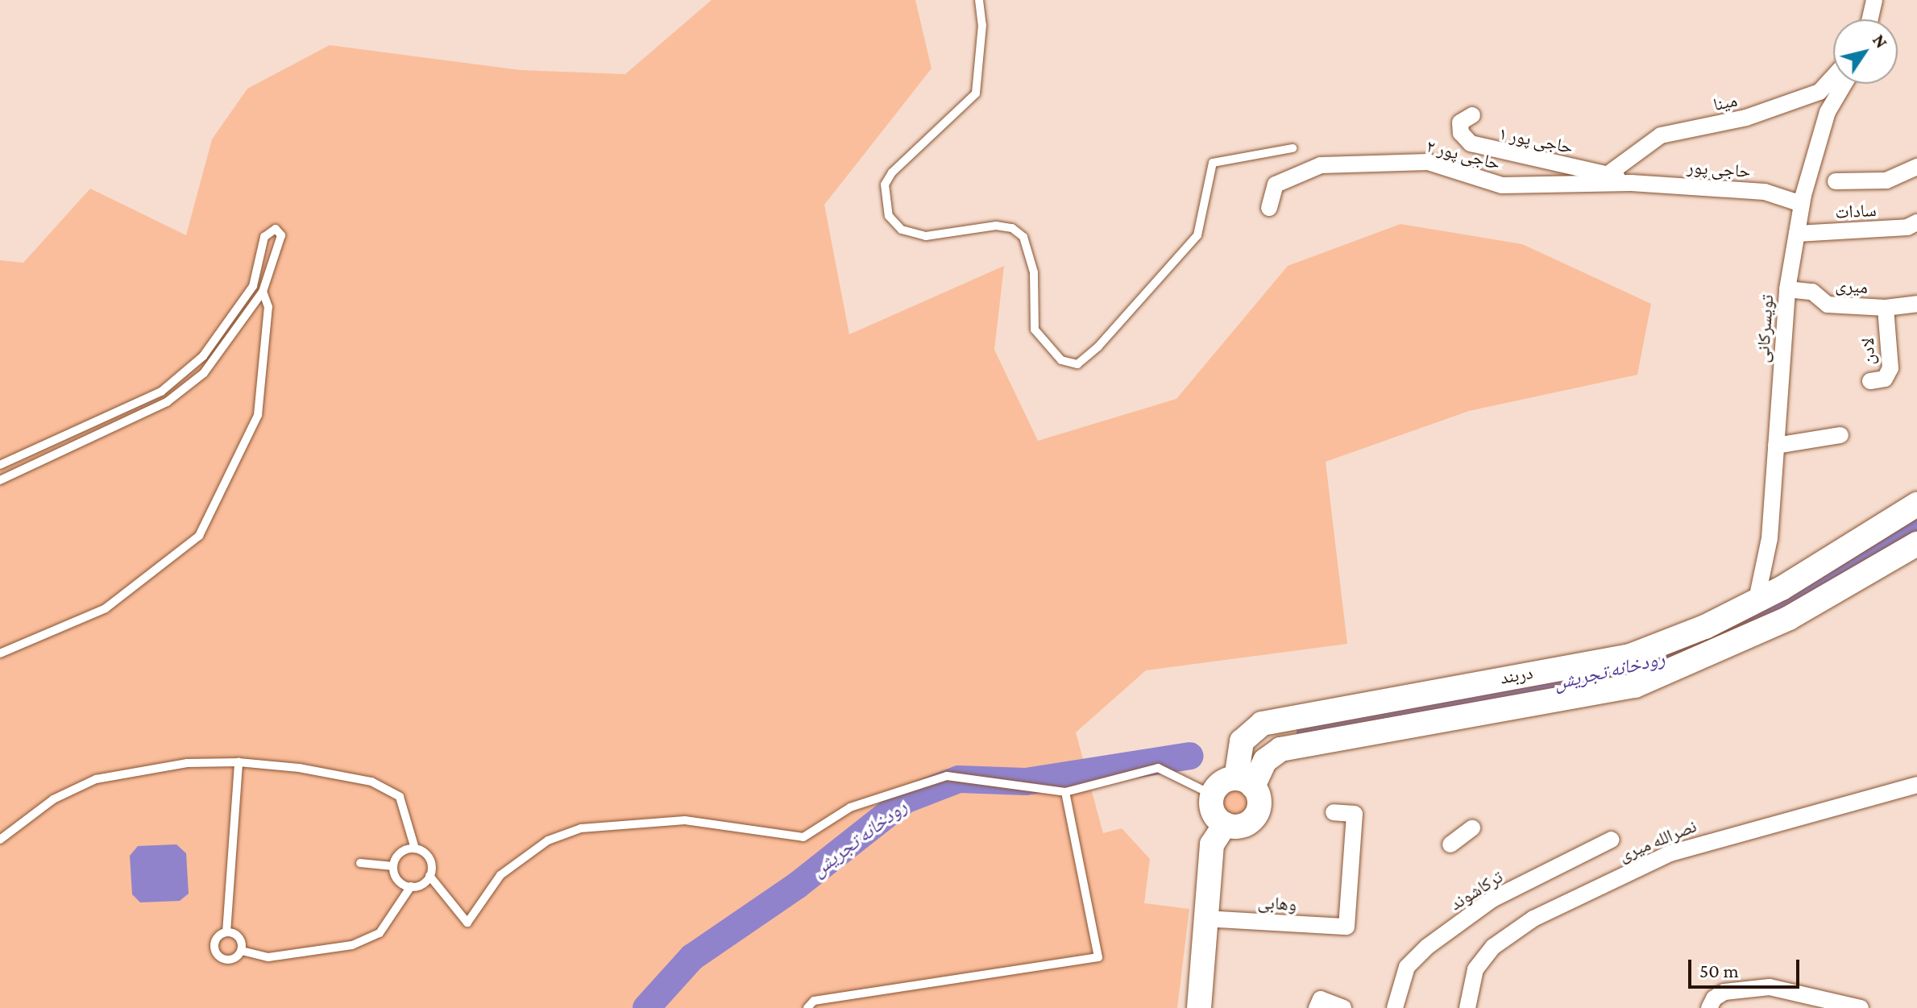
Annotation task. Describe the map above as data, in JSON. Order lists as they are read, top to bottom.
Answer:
{
  "streets": {
    "main road": ["دربند"],
    "street": [
      "مینا",
      "حاجی پور ۱",
      "حاجی پور ۲",
      "حاجی پور",
      "سادات",
      "میری",
      "تویسرکانی",
      "لادن",
      "نصرالله میری",
      "ترکاشوند",
      "وهابی"
    ]
  },
  "crossings": [
    ["مینا", "حاجی پور ۱"],
    ["حاجی پور ۱", "حاجی پور ۲"],
    ["حاجی پور ۱", "حاجی پور"],
    ["حاجی پور ۲", "حاجی پور"],
    ["حاجی پور", "تویسرکانی"],
    ["سادات", "تویسرکانی"],
    ["میری", "تویسرکانی"],
    ["میری", "لادن"],
    ["تویسرکانی", "دربند"]
  ],
  "water": ["رودخانه تجریش"],
  "scale_bar": "50 m",
  "north": "top right"
}
